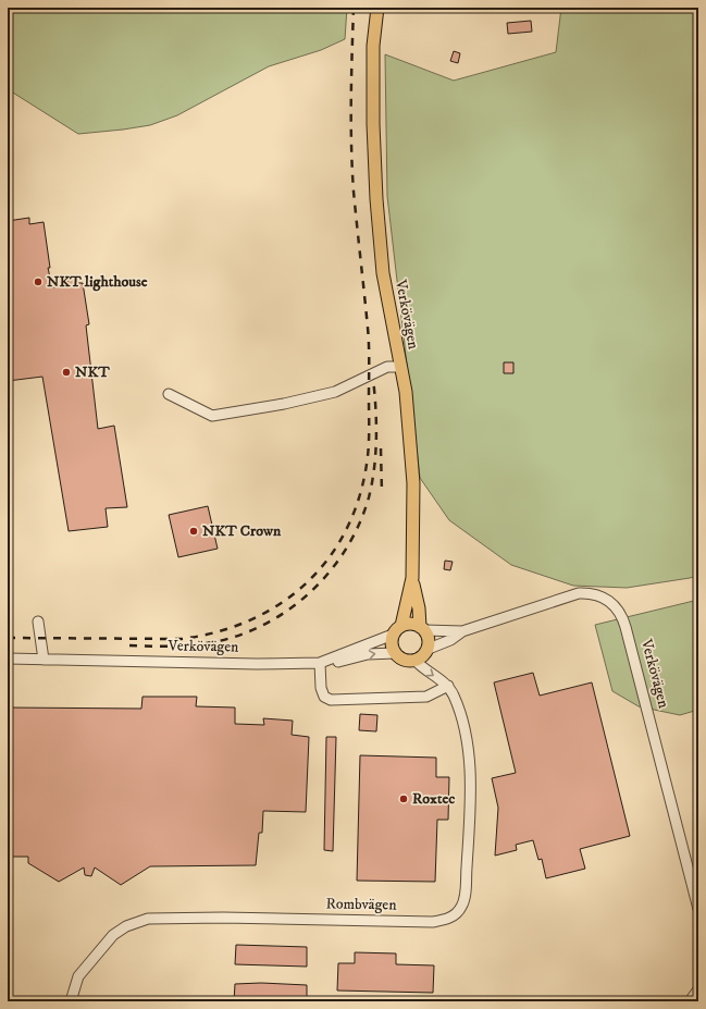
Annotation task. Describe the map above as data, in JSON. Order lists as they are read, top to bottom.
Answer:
{
  "streets": {
    "main road": ["Verkövägen"],
    "street": ["Rombvägen"]
  },
  "places": [
    "NKT lighthouse",
    "NKT",
    "NKT Crown",
    "Roxtec"
  ]
}
